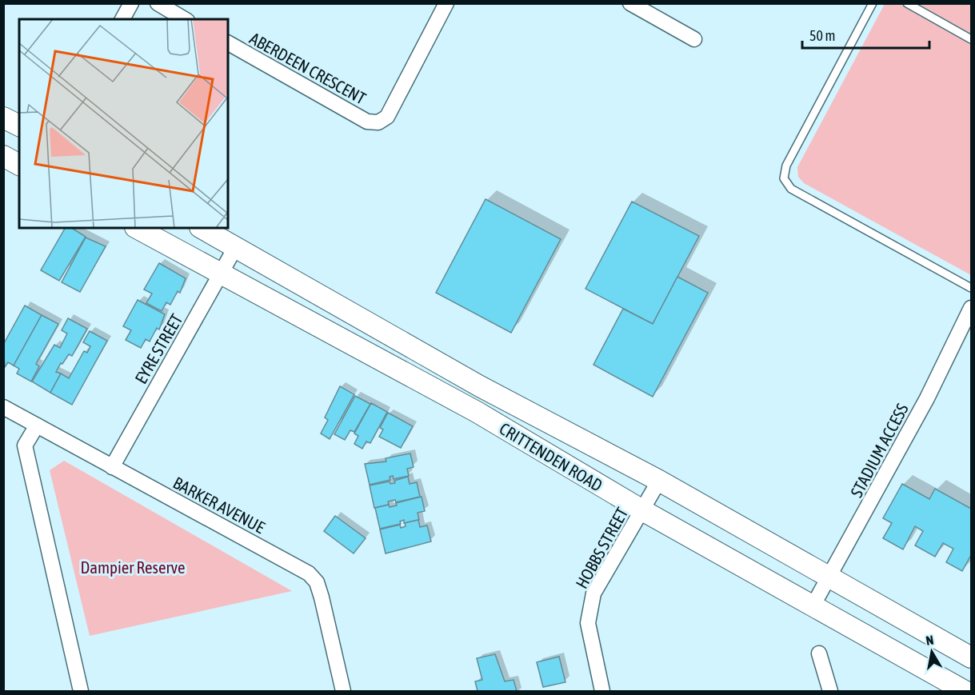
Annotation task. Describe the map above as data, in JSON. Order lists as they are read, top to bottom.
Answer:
{
  "streets": {
    "main road": ["CRITTENDEN ROAD"],
    "street": [
      "ABERDEEN CRESCENT",
      "EYRE STREET",
      "STADIUM ACCESS",
      "BARKER AVENUE",
      "HOBBS STREET"
    ]
  },
  "crossings": [
    ["EYRE STREET", "CRITTENDEN ROAD"],
    ["EYRE STREET", "BARKER AVENUE"],
    ["STADIUM ACCESS", "CRITTENDEN ROAD"],
    ["CRITTENDEN ROAD", "HOBBS STREET"]
  ],
  "parks": ["Dampier Reserve"],
  "scale_bar": "50 m",
  "north": "top"
}
